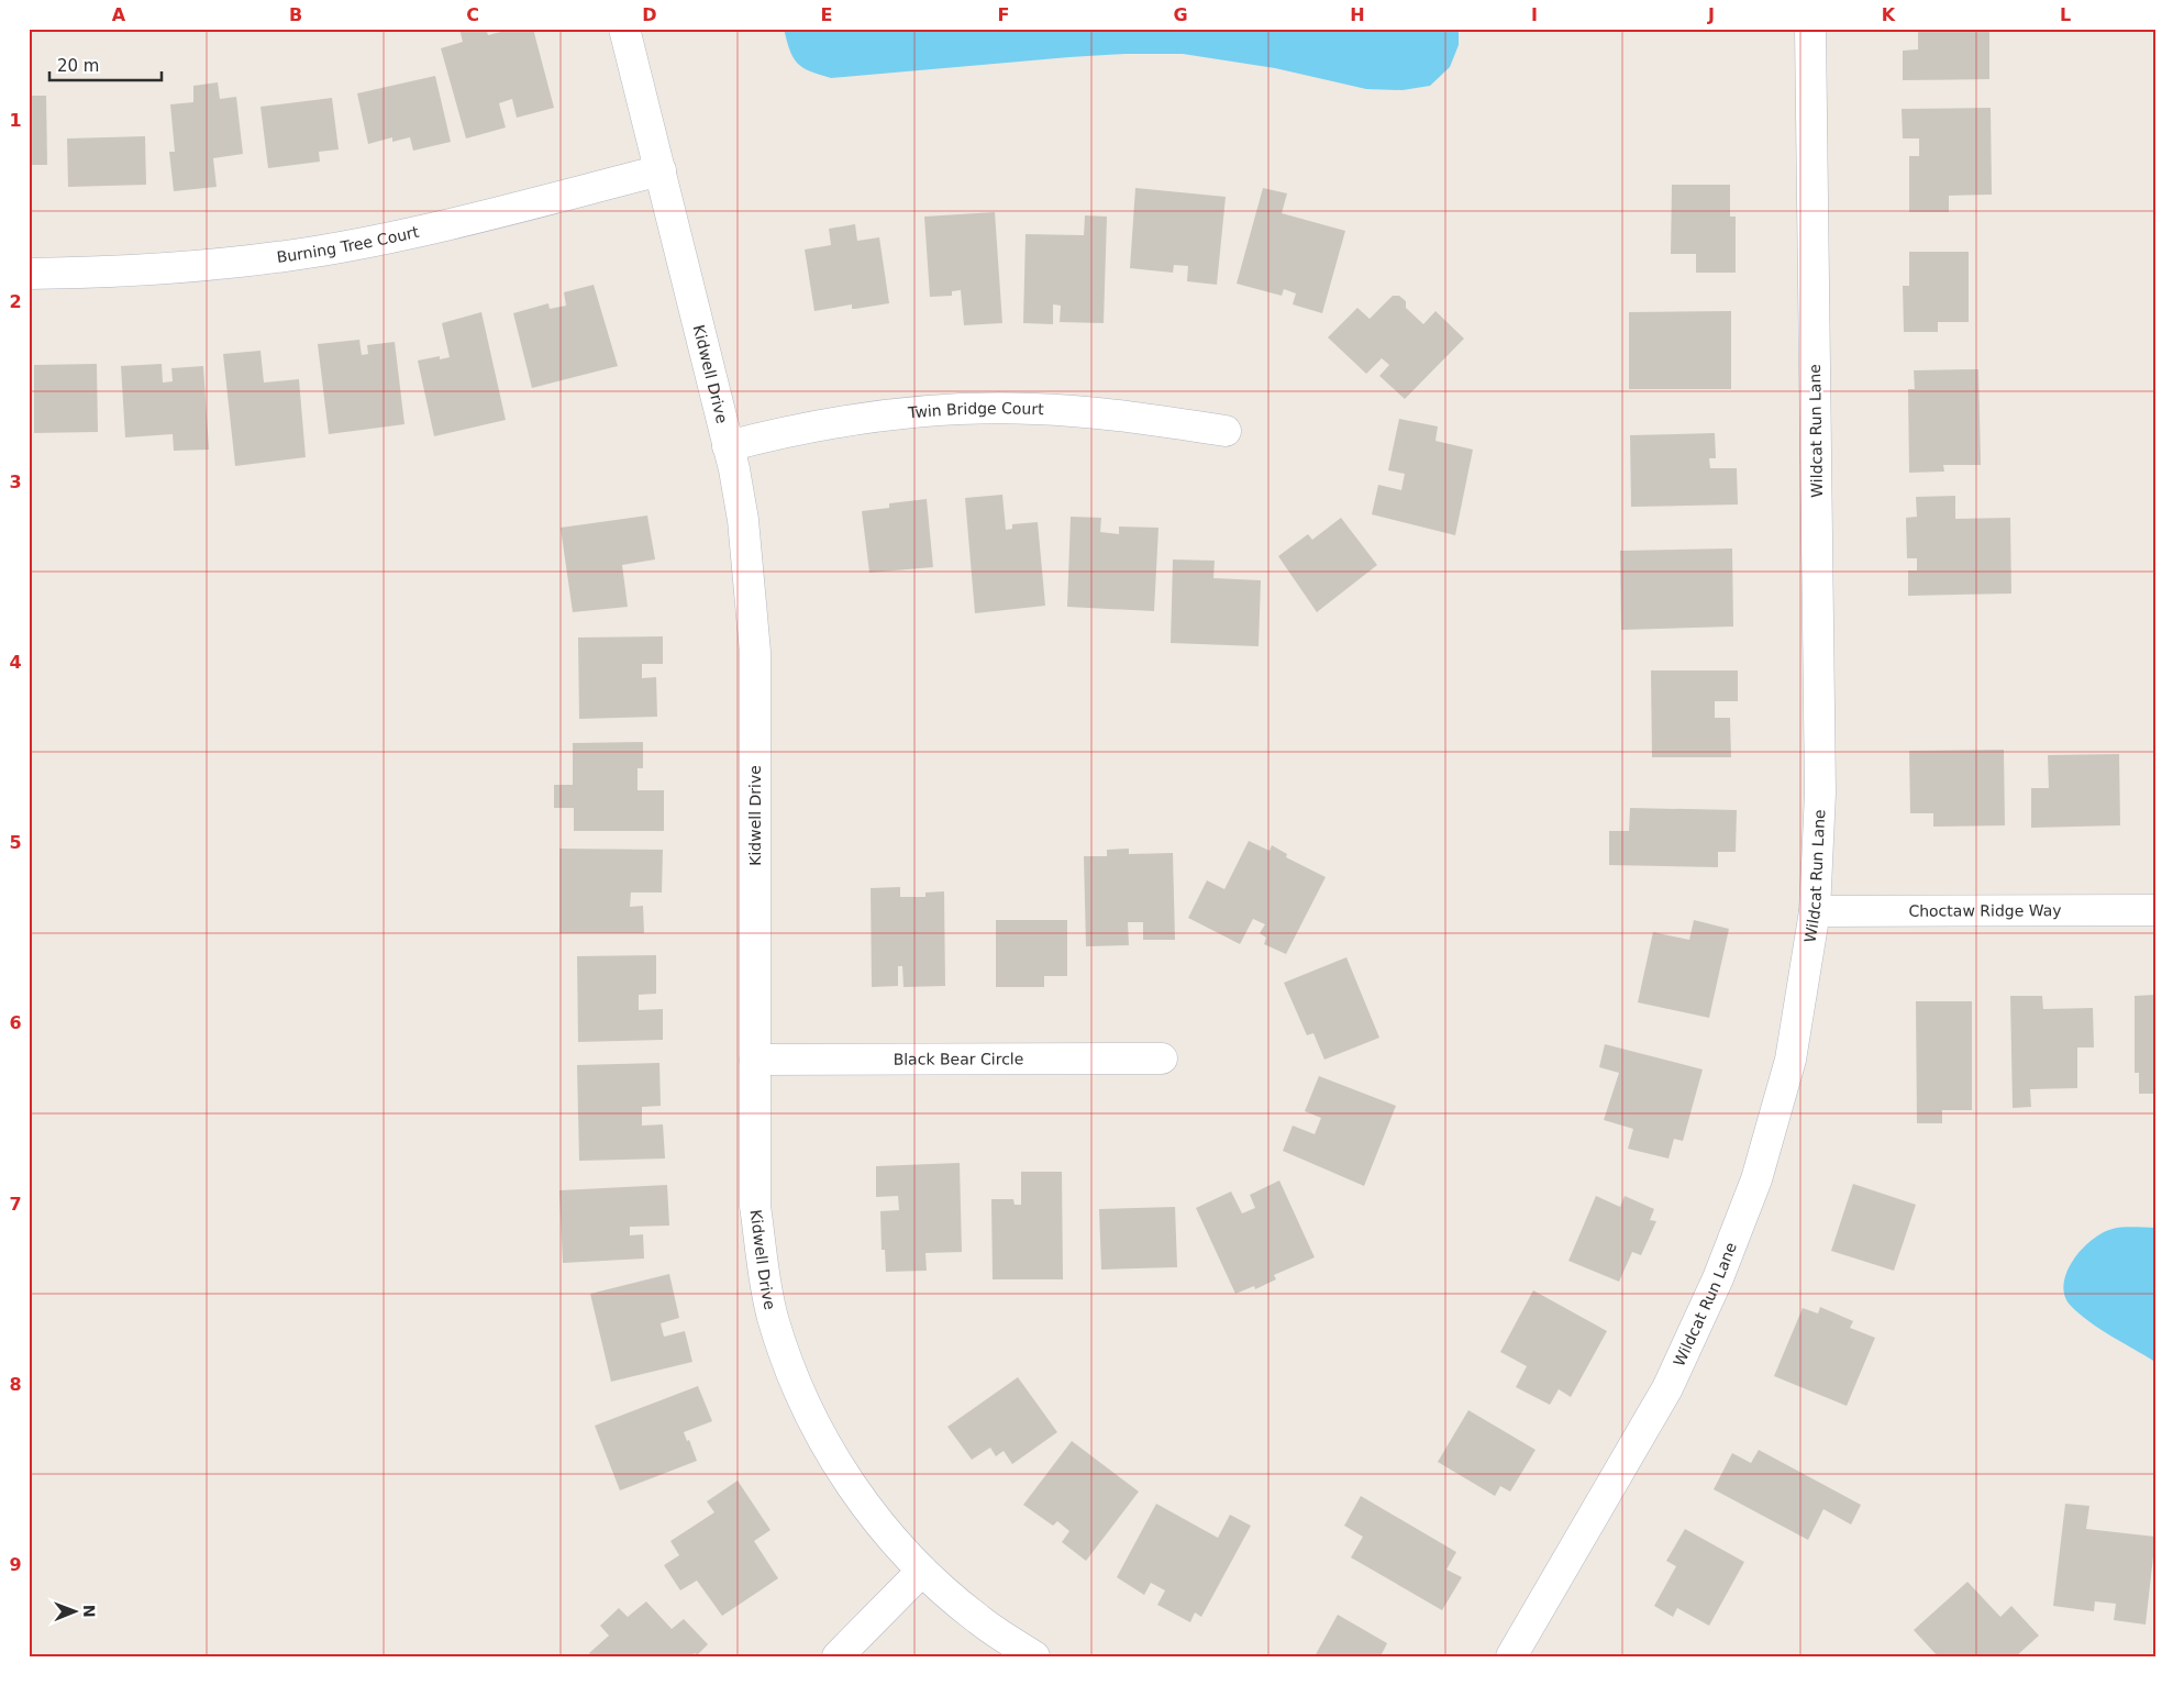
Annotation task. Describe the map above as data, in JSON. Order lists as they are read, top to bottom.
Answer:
{
  "streets": {
    "street": [
      "Burning Tree Court",
      "Kidwell Drive",
      "Twin Bridge Court",
      "Wildcat Run Lane",
      "Choctaw Ridge Way",
      "Black Bear Circle"
    ]
  },
  "crossings": [
    ["Burning Tree Court", "Kidwell Drive"],
    ["Kidwell Drive", "Twin Bridge Court"],
    ["Kidwell Drive", "Black Bear Circle"],
    ["Wildcat Run Lane", "Choctaw Ridge Way"]
  ],
  "scale_bar": "20 m",
  "north": "right",
  "grid": {
    "columns": [
      "A",
      "B",
      "C",
      "D",
      "E",
      "F",
      "G",
      "H",
      "I",
      "J",
      "K",
      "L"
    ],
    "rows": [
      "1",
      "2",
      "3",
      "4",
      "5",
      "6",
      "7",
      "8",
      "9"
    ]
  }
}
